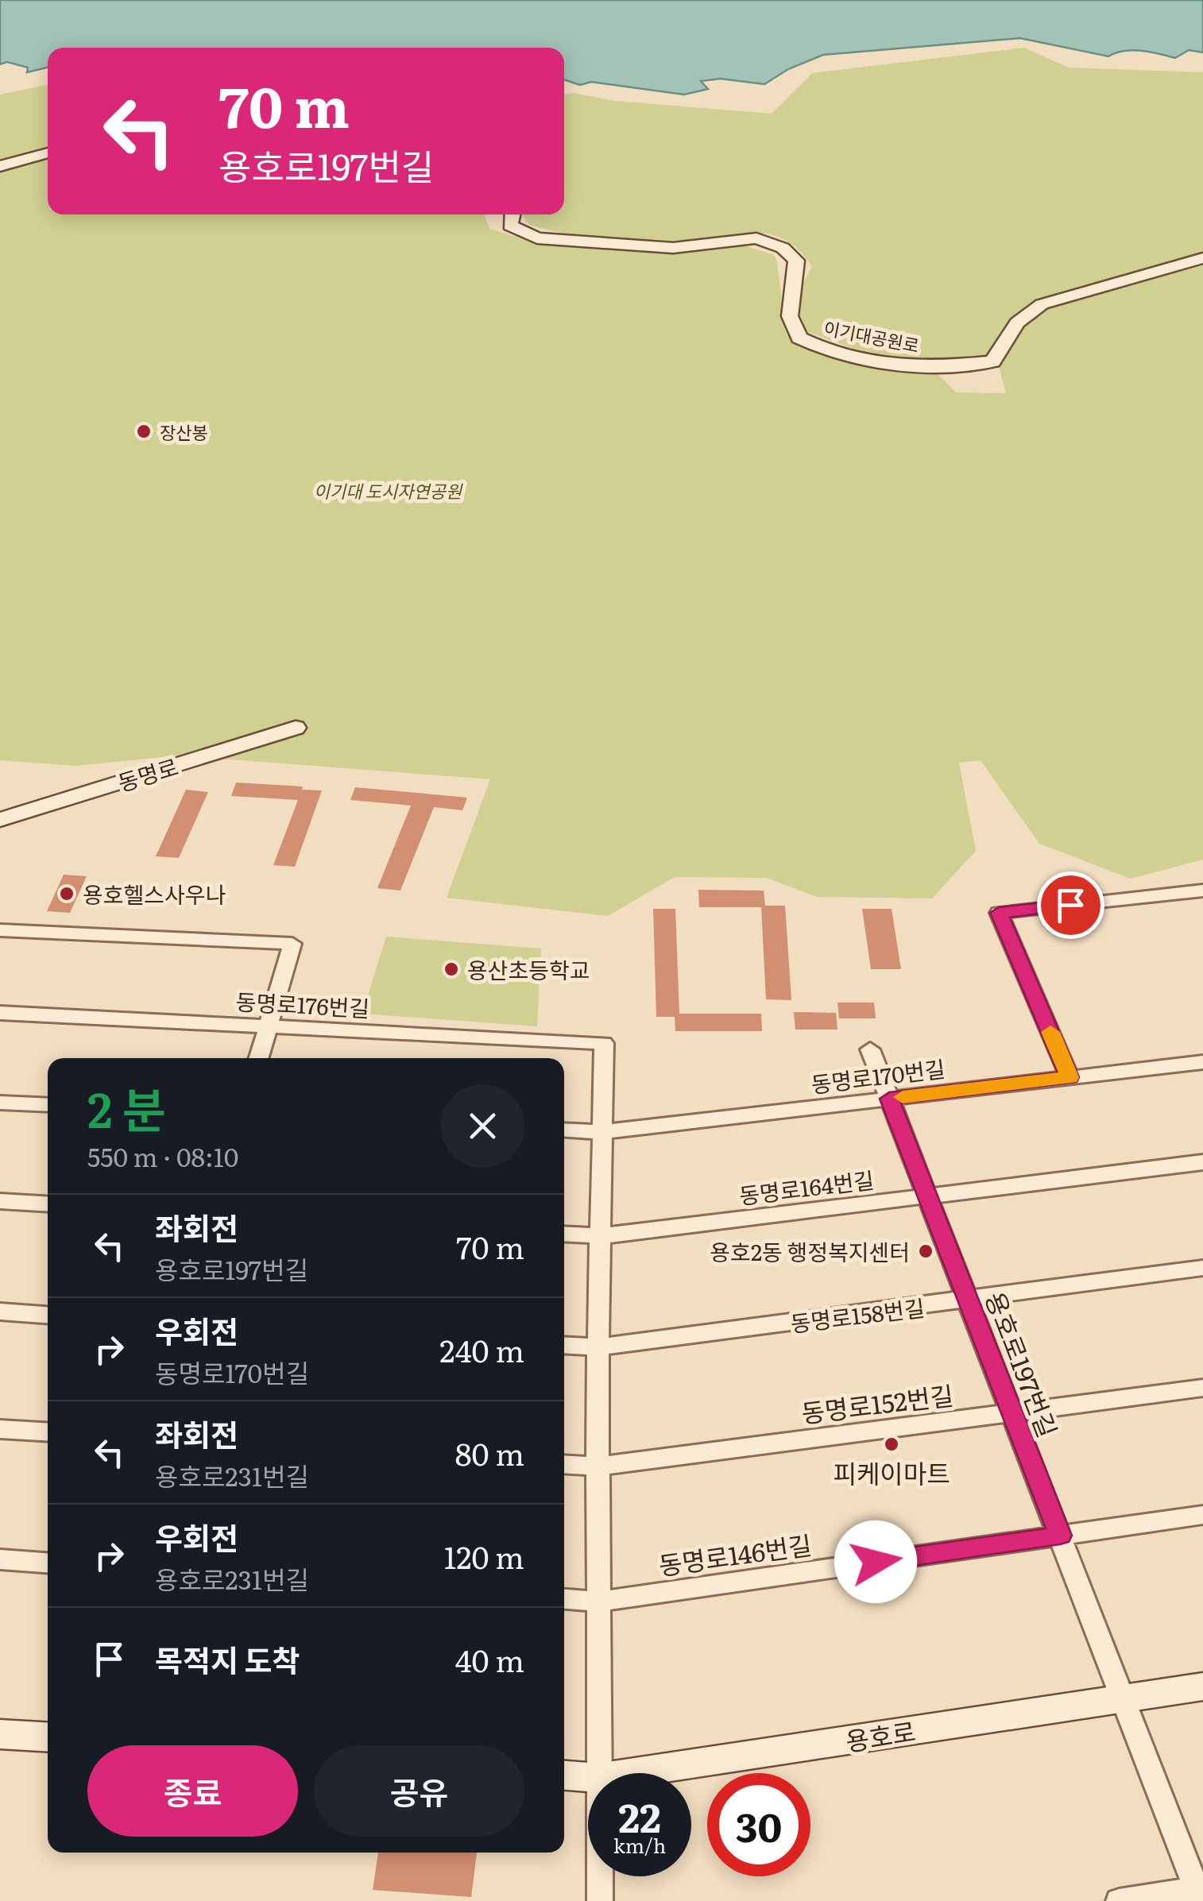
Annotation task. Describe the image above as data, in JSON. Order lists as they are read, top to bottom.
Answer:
{
  "streets": {
    "street": [
      "이기대공원로",
      "동명로",
      "동명로176번길",
      "동명로170번길",
      "동명로164번길",
      "동명로158번길",
      "용호로197번길",
      "동명로152번길",
      "동명로146번길",
      "용호로"
    ]
  },
  "crossings": [
    ["동명로176번길", "동명로170번길"],
    ["동명로170번길", "용호로197번길"],
    ["동명로164번길", "용호로197번길"],
    ["동명로158번길", "용호로197번길"],
    ["용호로197번길", "동명로152번길"],
    ["용호로197번길", "동명로146번길"],
    ["용호로197번길", "용호로"]
  ],
  "parks": ["이기대 도시자연공원"],
  "places": [
    "장산봉",
    "용호헬스사우나",
    "용산초등학교",
    "용호2동 행정복지센터",
    "피케이마트"
  ],
  "page": {
    "turn": ["70 m", "용호로197번길"],
    "heading": ["2 분", "550 m · 08:10"],
    "list": [
      {
        "name": "좌회전",
        "note": "용호로197번길",
        "value": "70 m"
      },
      {
        "name": "우회전",
        "note": "동명로170번길",
        "value": "240 m"
      },
      {
        "name": "좌회전",
        "note": "용호로231번길",
        "value": "80 m"
      },
      {
        "name": "우회전",
        "note": "용호로231번길",
        "value": "120 m"
      },
      {
        "name": "목적지 도착",
        "value": "40 m"
      }
    ],
    "buttons": ["종료", "공유"],
    "speed": "22 km/h",
    "limit": "30"
  }
}
